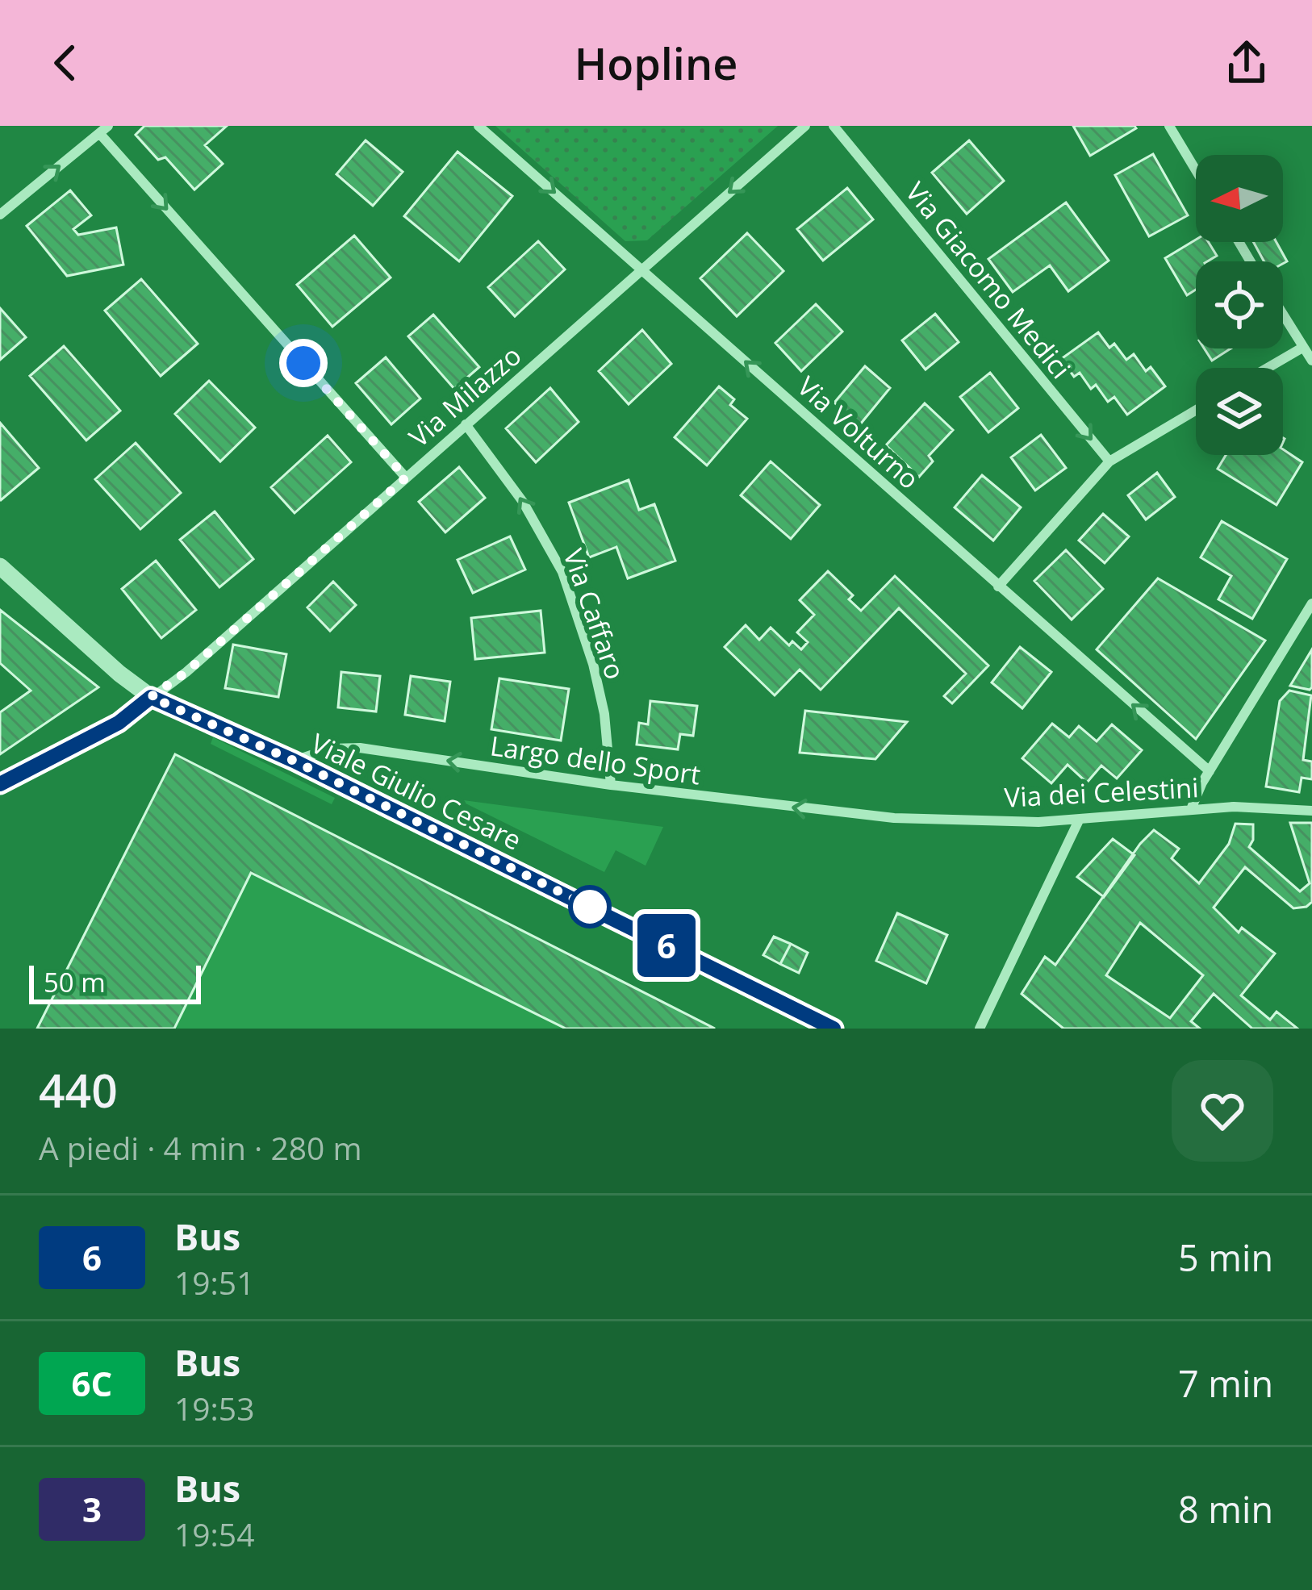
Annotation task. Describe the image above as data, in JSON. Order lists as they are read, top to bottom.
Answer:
{
  "streets": {
    "street": [
      "Via Giacomo Medici",
      "Via Milazzo",
      "Via Volturno",
      "Via Caffaro",
      "Largo dello Sport",
      "Viale Giulio Cesare",
      "Via dei Celestini"
    ]
  },
  "crossings": [
    ["Via Milazzo", "Via Volturno"],
    ["Via Milazzo", "Via Caffaro"],
    ["Via Milazzo", "Viale Giulio Cesare"],
    ["Via Caffaro", "Largo dello Sport"],
    ["Largo dello Sport", "Viale Giulio Cesare"],
    ["Largo dello Sport", "Via dei Celestini"]
  ],
  "one_way": ["Via Giacomo Medici", "Via Caffaro", "Largo dello Sport"],
  "lines": ["bus line 6"],
  "scale_bar": "50 m",
  "north": "left",
  "page": {
    "header": "Hopline",
    "on_map": "6",
    "scale": "50 m",
    "heading": ["440", "A piedi · 4 min · 280 m"],
    "list": [
      {
        "mark": "6",
        "name": "Bus",
        "note": "19:51",
        "value": "5 min"
      },
      {
        "mark": "6C",
        "name": "Bus",
        "note": "19:53",
        "value": "7 min"
      },
      {
        "mark": "3",
        "name": "Bus",
        "note": "19:54",
        "value": "8 min"
      }
    ]
  }
}
